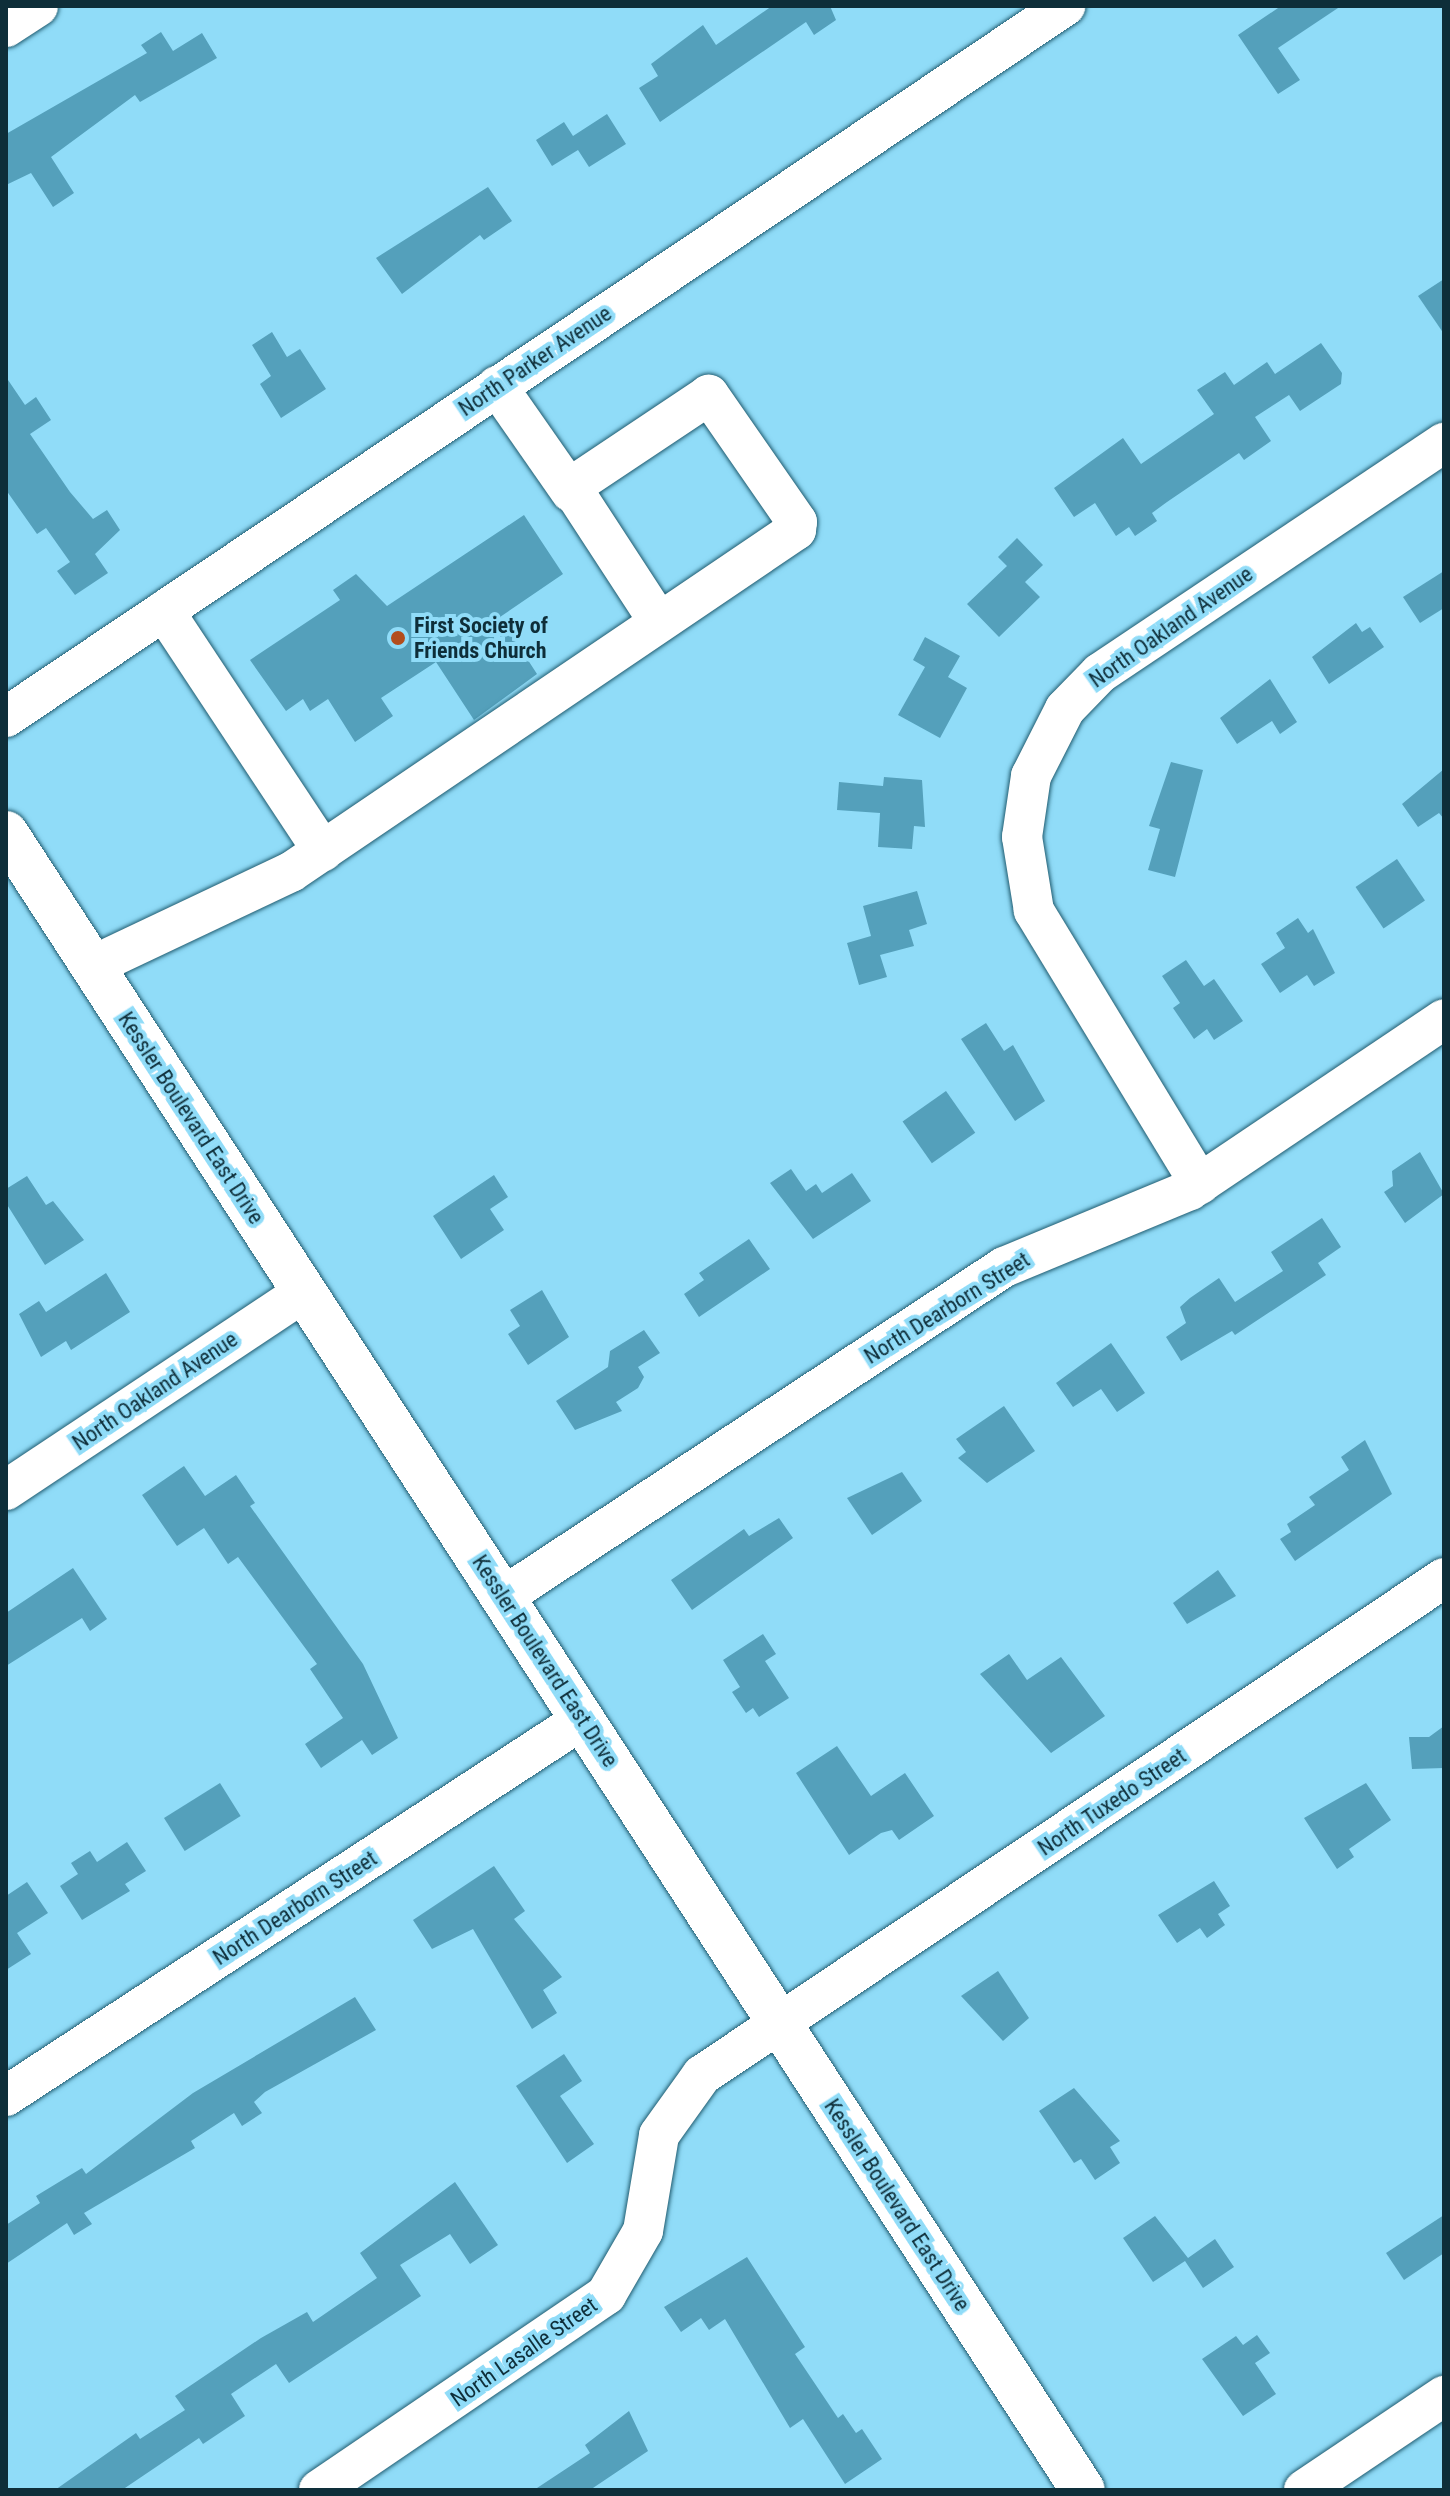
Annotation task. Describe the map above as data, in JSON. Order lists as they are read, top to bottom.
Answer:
{
  "streets": {
    "main road": ["Kessler Boulevard East Drive"],
    "street": [
      "North Parker Avenue",
      "North Oakland Avenue",
      "North Dearborn Street",
      "North Tuxedo Street",
      "North Lasalle Street"
    ]
  },
  "crossings": [
    ["North Oakland Avenue", "Kessler Boulevard East Drive"],
    ["North Oakland Avenue", "North Dearborn Street"],
    ["Kessler Boulevard East Drive", "North Dearborn Street"],
    ["Kessler Boulevard East Drive", "North Tuxedo Street"],
    ["Kessler Boulevard East Drive", "North Lasalle Street"],
    ["North Tuxedo Street", "North Lasalle Street"]
  ],
  "places": ["First Society of Friends Church"]
}
